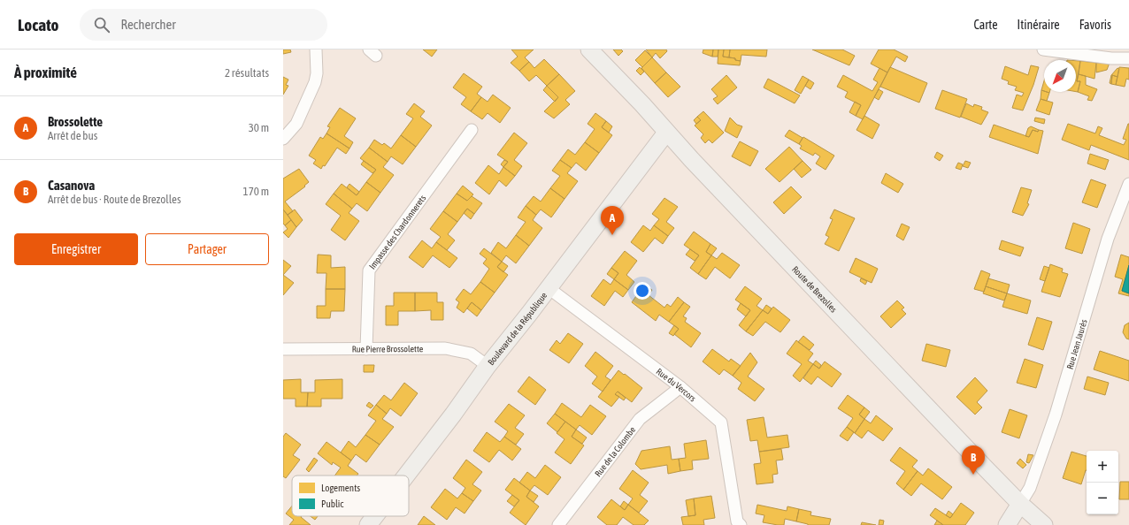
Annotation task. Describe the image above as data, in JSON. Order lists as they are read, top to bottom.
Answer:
{
  "streets": {
    "main road": ["Route de Brezolles", "Boulevard de la République"],
    "street": [
      "Impasse des Chardonnerets",
      "Rue Jean Jaurès",
      "Rue Pierre Brossolette",
      "Rue du Vercors",
      "Rue de la Colombe"
    ]
  },
  "crossings": [
    ["Impasse des Chardonnerets", "Rue Pierre Brossolette"],
    ["Route de Brezolles", "Boulevard de la République"],
    ["Route de Brezolles", "Rue Jean Jaurès"],
    ["Boulevard de la République", "Rue Pierre Brossolette"],
    ["Boulevard de la République", "Rue du Vercors"],
    ["Rue du Vercors", "Rue de la Colombe"]
  ],
  "legend": ["Logements", "Public"],
  "north": "bottom left",
  "page": {
    "header": "Locato",
    "search": "Rechercher",
    "nav": ["Carte", "Itinéraire", "Favoris"],
    "heading": ["À proximité", "2 résultats"],
    "list": [
      {
        "mark": "A",
        "name": "Brossolette",
        "note": "Arrêt de bus",
        "value": "30 m"
      },
      {
        "mark": "B",
        "name": "Casanova",
        "note": "Arrêt de bus · Route de Brezolles",
        "value": "170 m"
      }
    ],
    "pins": ["A", "B"],
    "buttons": ["Enregistrer", "Partager"],
    "map_buttons": ["+", "−"]
  }
}
